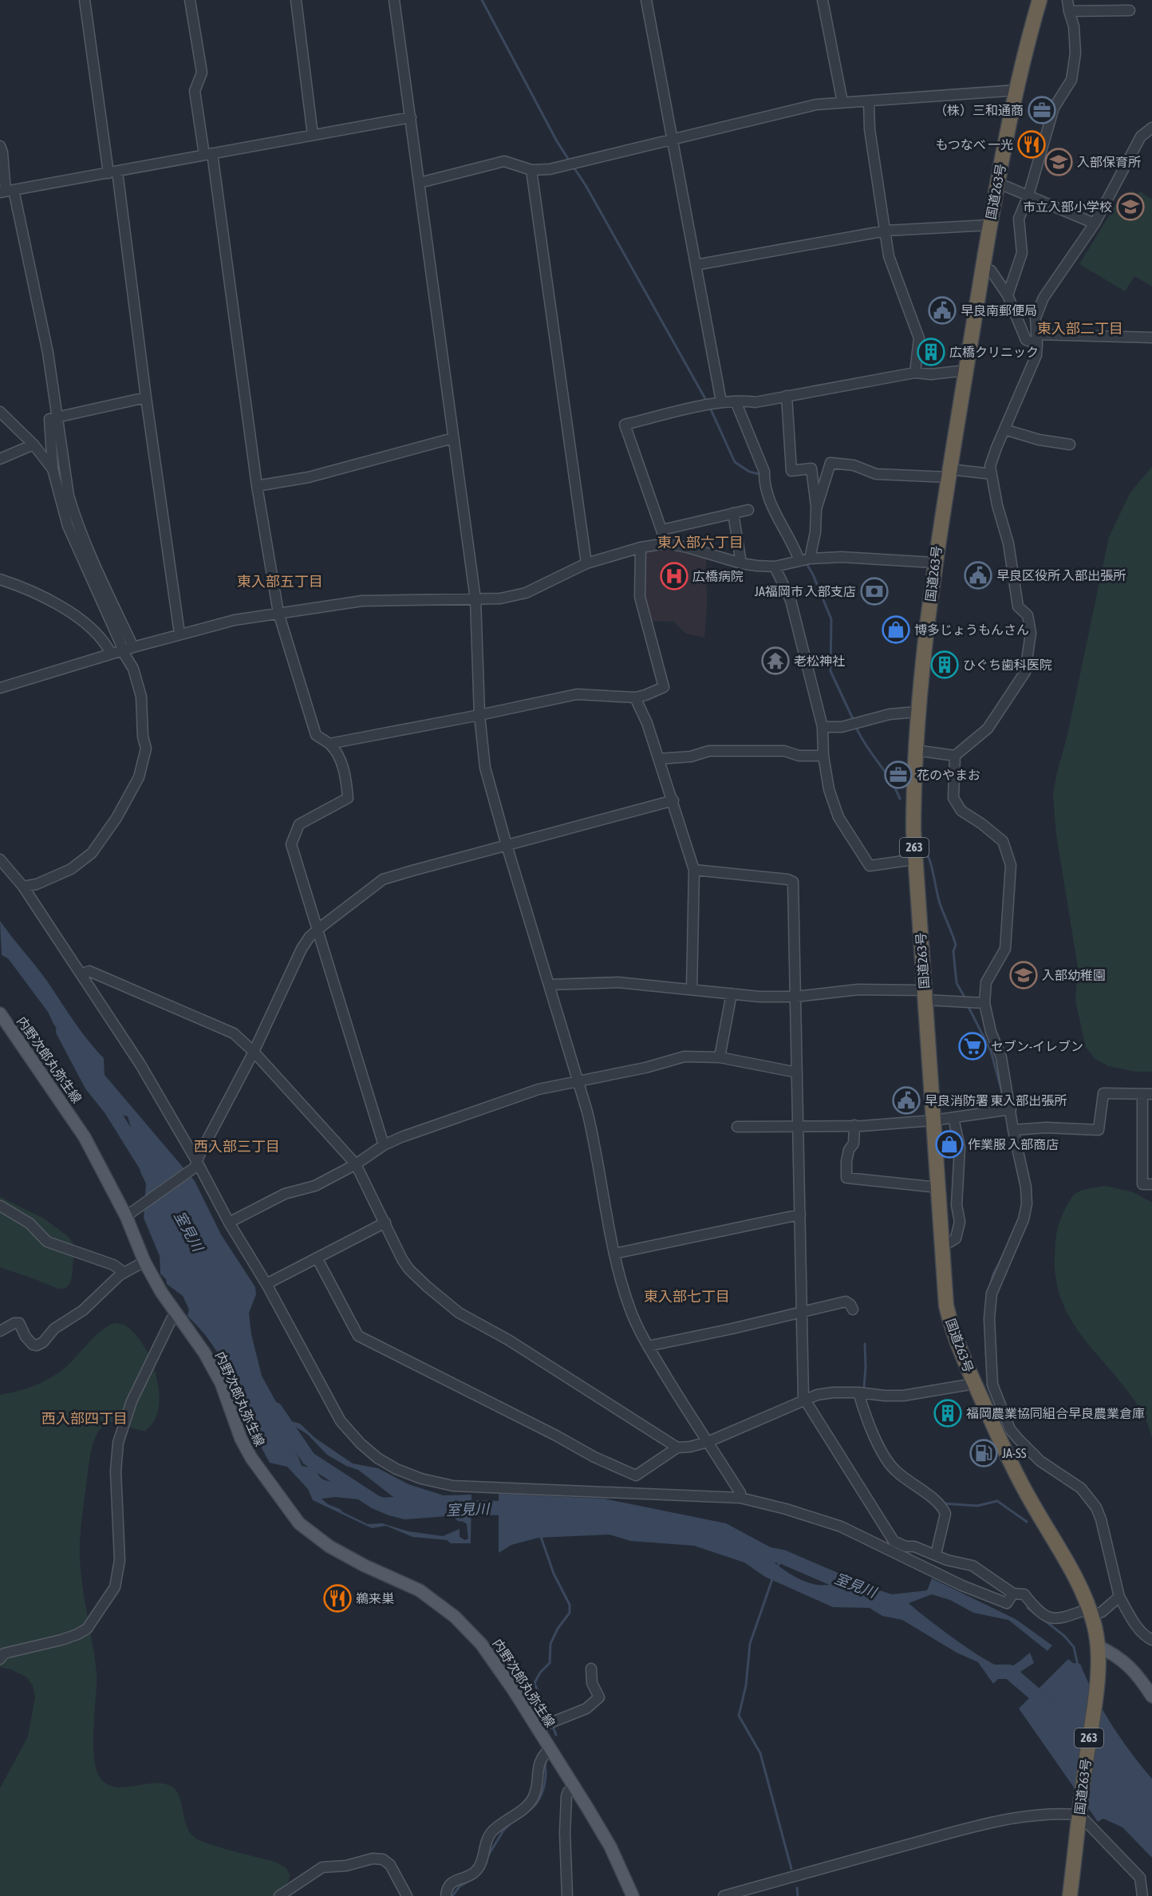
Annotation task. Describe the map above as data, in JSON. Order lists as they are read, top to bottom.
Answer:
{
  "streets": {
    "highway": ["国道263号", "263"],
    "main road": ["内野次郎丸弥生線"]
  },
  "districts": [
    "東入部二丁目",
    "東入部六丁目",
    "東入部五丁目",
    "西入部三丁目",
    "東入部七丁目",
    "西入部四丁目"
  ],
  "water": ["室見川"],
  "places": {
    "office": ["（株）三和通商", "花のやまお"],
    "restaurant": ["もつなべ 一光", "鵜来巣"],
    "school or university": ["入部保育所", "市立入部小学校", "入部幼稚園"],
    "public building": ["早良南郵便局", "早良区役所 入部出張所", "早良消防署 東入部出張所"],
    "building": ["広橋クリニック", "ひぐち歯科医院", "福岡農業協同組合早良農業倉庫"],
    "hospital": ["広橋病院"],
    "bank": ["JA福岡市 入部支店"],
    "shop": ["博多じょうもんさん", "作業服 入部商店"],
    "temple": ["老松神社"],
    "supermarket": ["セブン-イレブン"],
    "fuel station": ["JA-SS"]
  }
}
